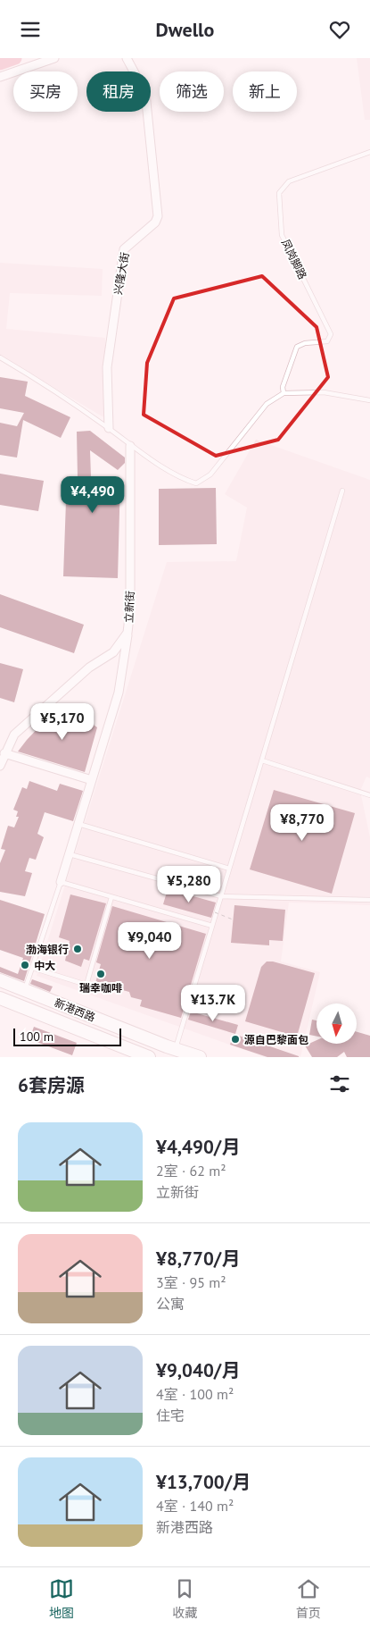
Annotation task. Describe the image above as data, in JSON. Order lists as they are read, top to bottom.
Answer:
{
  "streets": {
    "main road": ["新港西路"],
    "street": ["兴隆大街", "立新街"],
    "lane": ["凤岗脚路"]
  },
  "places": [
    "渤海银行",
    "中大",
    "瑞幸咖啡",
    "源自巴黎面包"
  ],
  "scale_bar": "100 m",
  "north": "bottom",
  "page": {
    "header": "Dwello",
    "chip": [
      "买房",
      "租房",
      "筛选",
      "新上"
    ],
    "price": [
      "¥4,490",
      "¥5,170",
      "¥8,770",
      "¥5,280",
      "¥9,040",
      "¥13.7K"
    ],
    "scale": "100 m",
    "heading": "6套房源",
    "list": [
      {
        "name": "¥4,490/月",
        "note": "2室 · 62 m² · 立新街"
      },
      {
        "name": "¥8,770/月",
        "note": "3室 · 95 m² · 公寓"
      },
      {
        "name": "¥9,040/月",
        "note": "4室 · 100 m² · 住宅"
      },
      {
        "name": "¥13,700/月",
        "note": "4室 · 140 m² · 新港西路"
      }
    ],
    "tabs": ["地图", "收藏", "首页"]
  }
}
